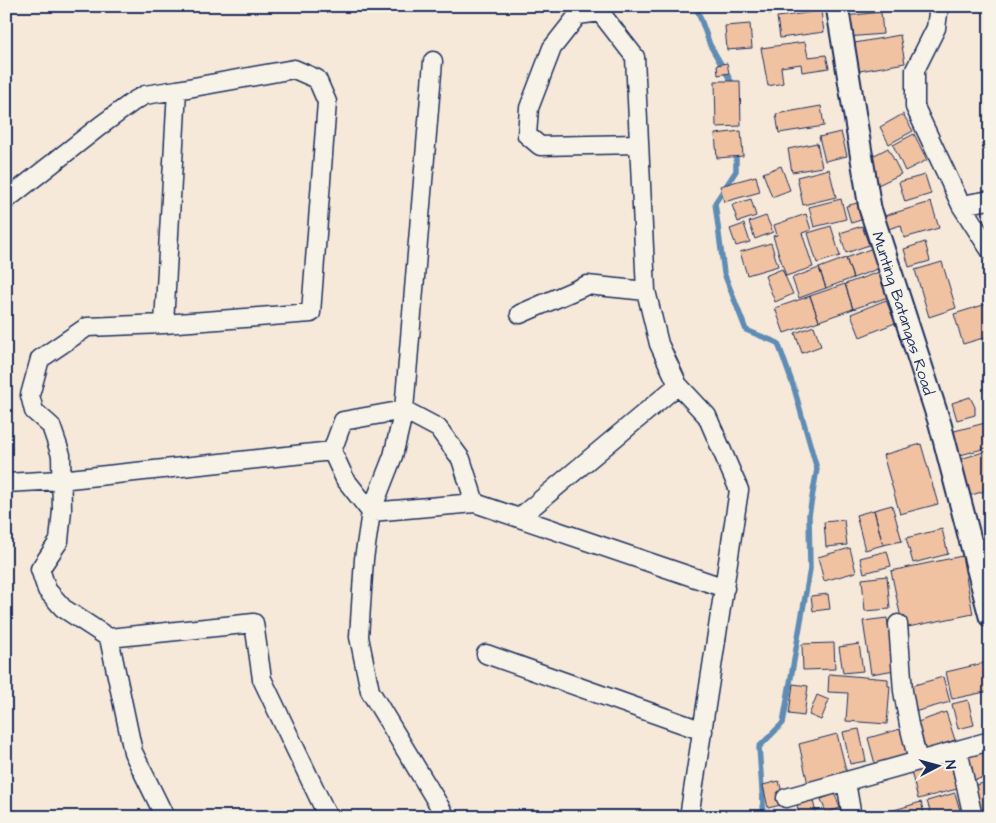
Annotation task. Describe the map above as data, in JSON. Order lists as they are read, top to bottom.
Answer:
{
  "streets": {
    "street": ["Munting Batangas Road"]
  },
  "north": "right"
}
